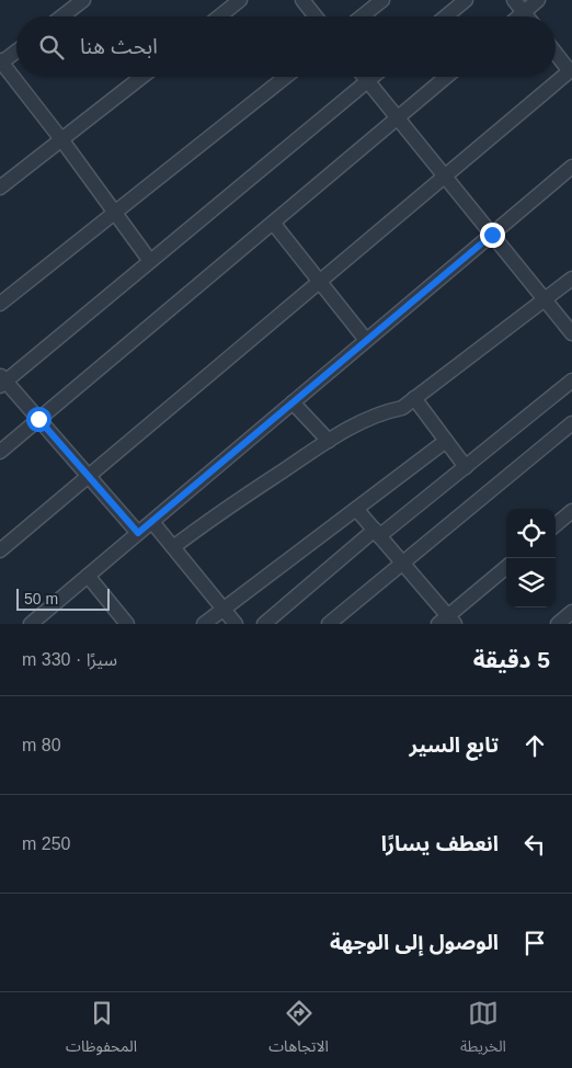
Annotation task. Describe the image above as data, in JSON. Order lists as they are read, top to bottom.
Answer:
{
  "scale_bar": "50 m",
  "page": {
    "search": "ابحث هنا",
    "scale": "50 m",
    "heading": ["5 دقيقة", "سيرًا · 330 m"],
    "list": [
      ["تابع السير", "80 m"],
      ["انعطف يسارًا", "250 m"],
      "الوصول إلى الوجهة"
    ],
    "nav": ["الخريطة", "الاتجاهات", "المحفوظات"]
  }
}
